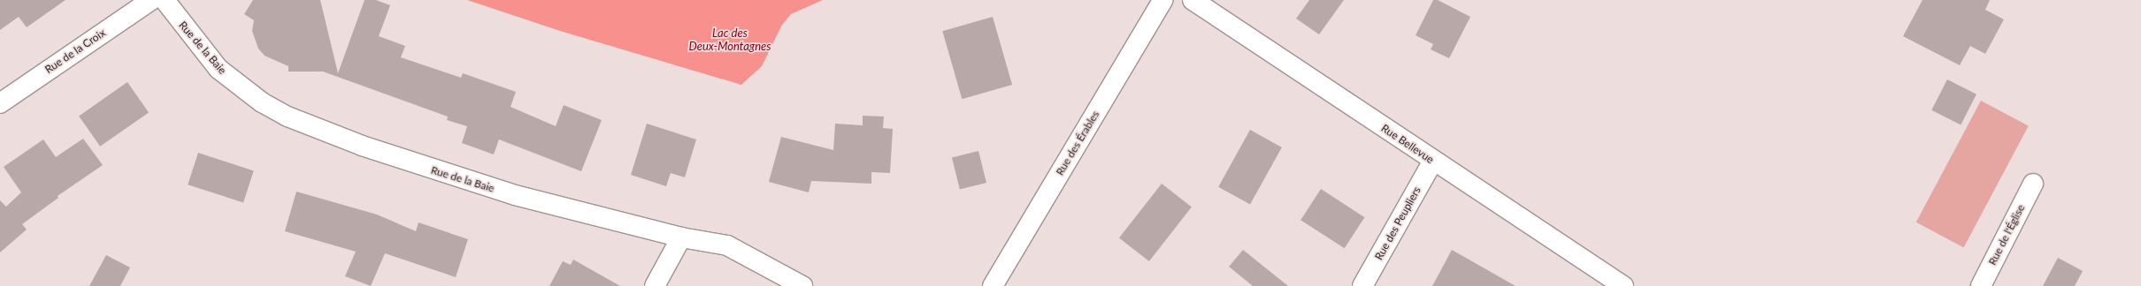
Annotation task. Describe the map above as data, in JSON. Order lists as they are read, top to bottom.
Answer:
{
  "streets": {
    "street": [
      "Rue de la Baie",
      "Rue de la Croix",
      "Rue des Érables",
      "Rue Bellevue",
      "Rue des Peupliers",
      "Rue de l'Église"
    ]
  },
  "crossings": [
    ["Rue Bellevue", "Rue des Peupliers"]
  ],
  "water": ["Lac des Deux-Montagnes"]
}
